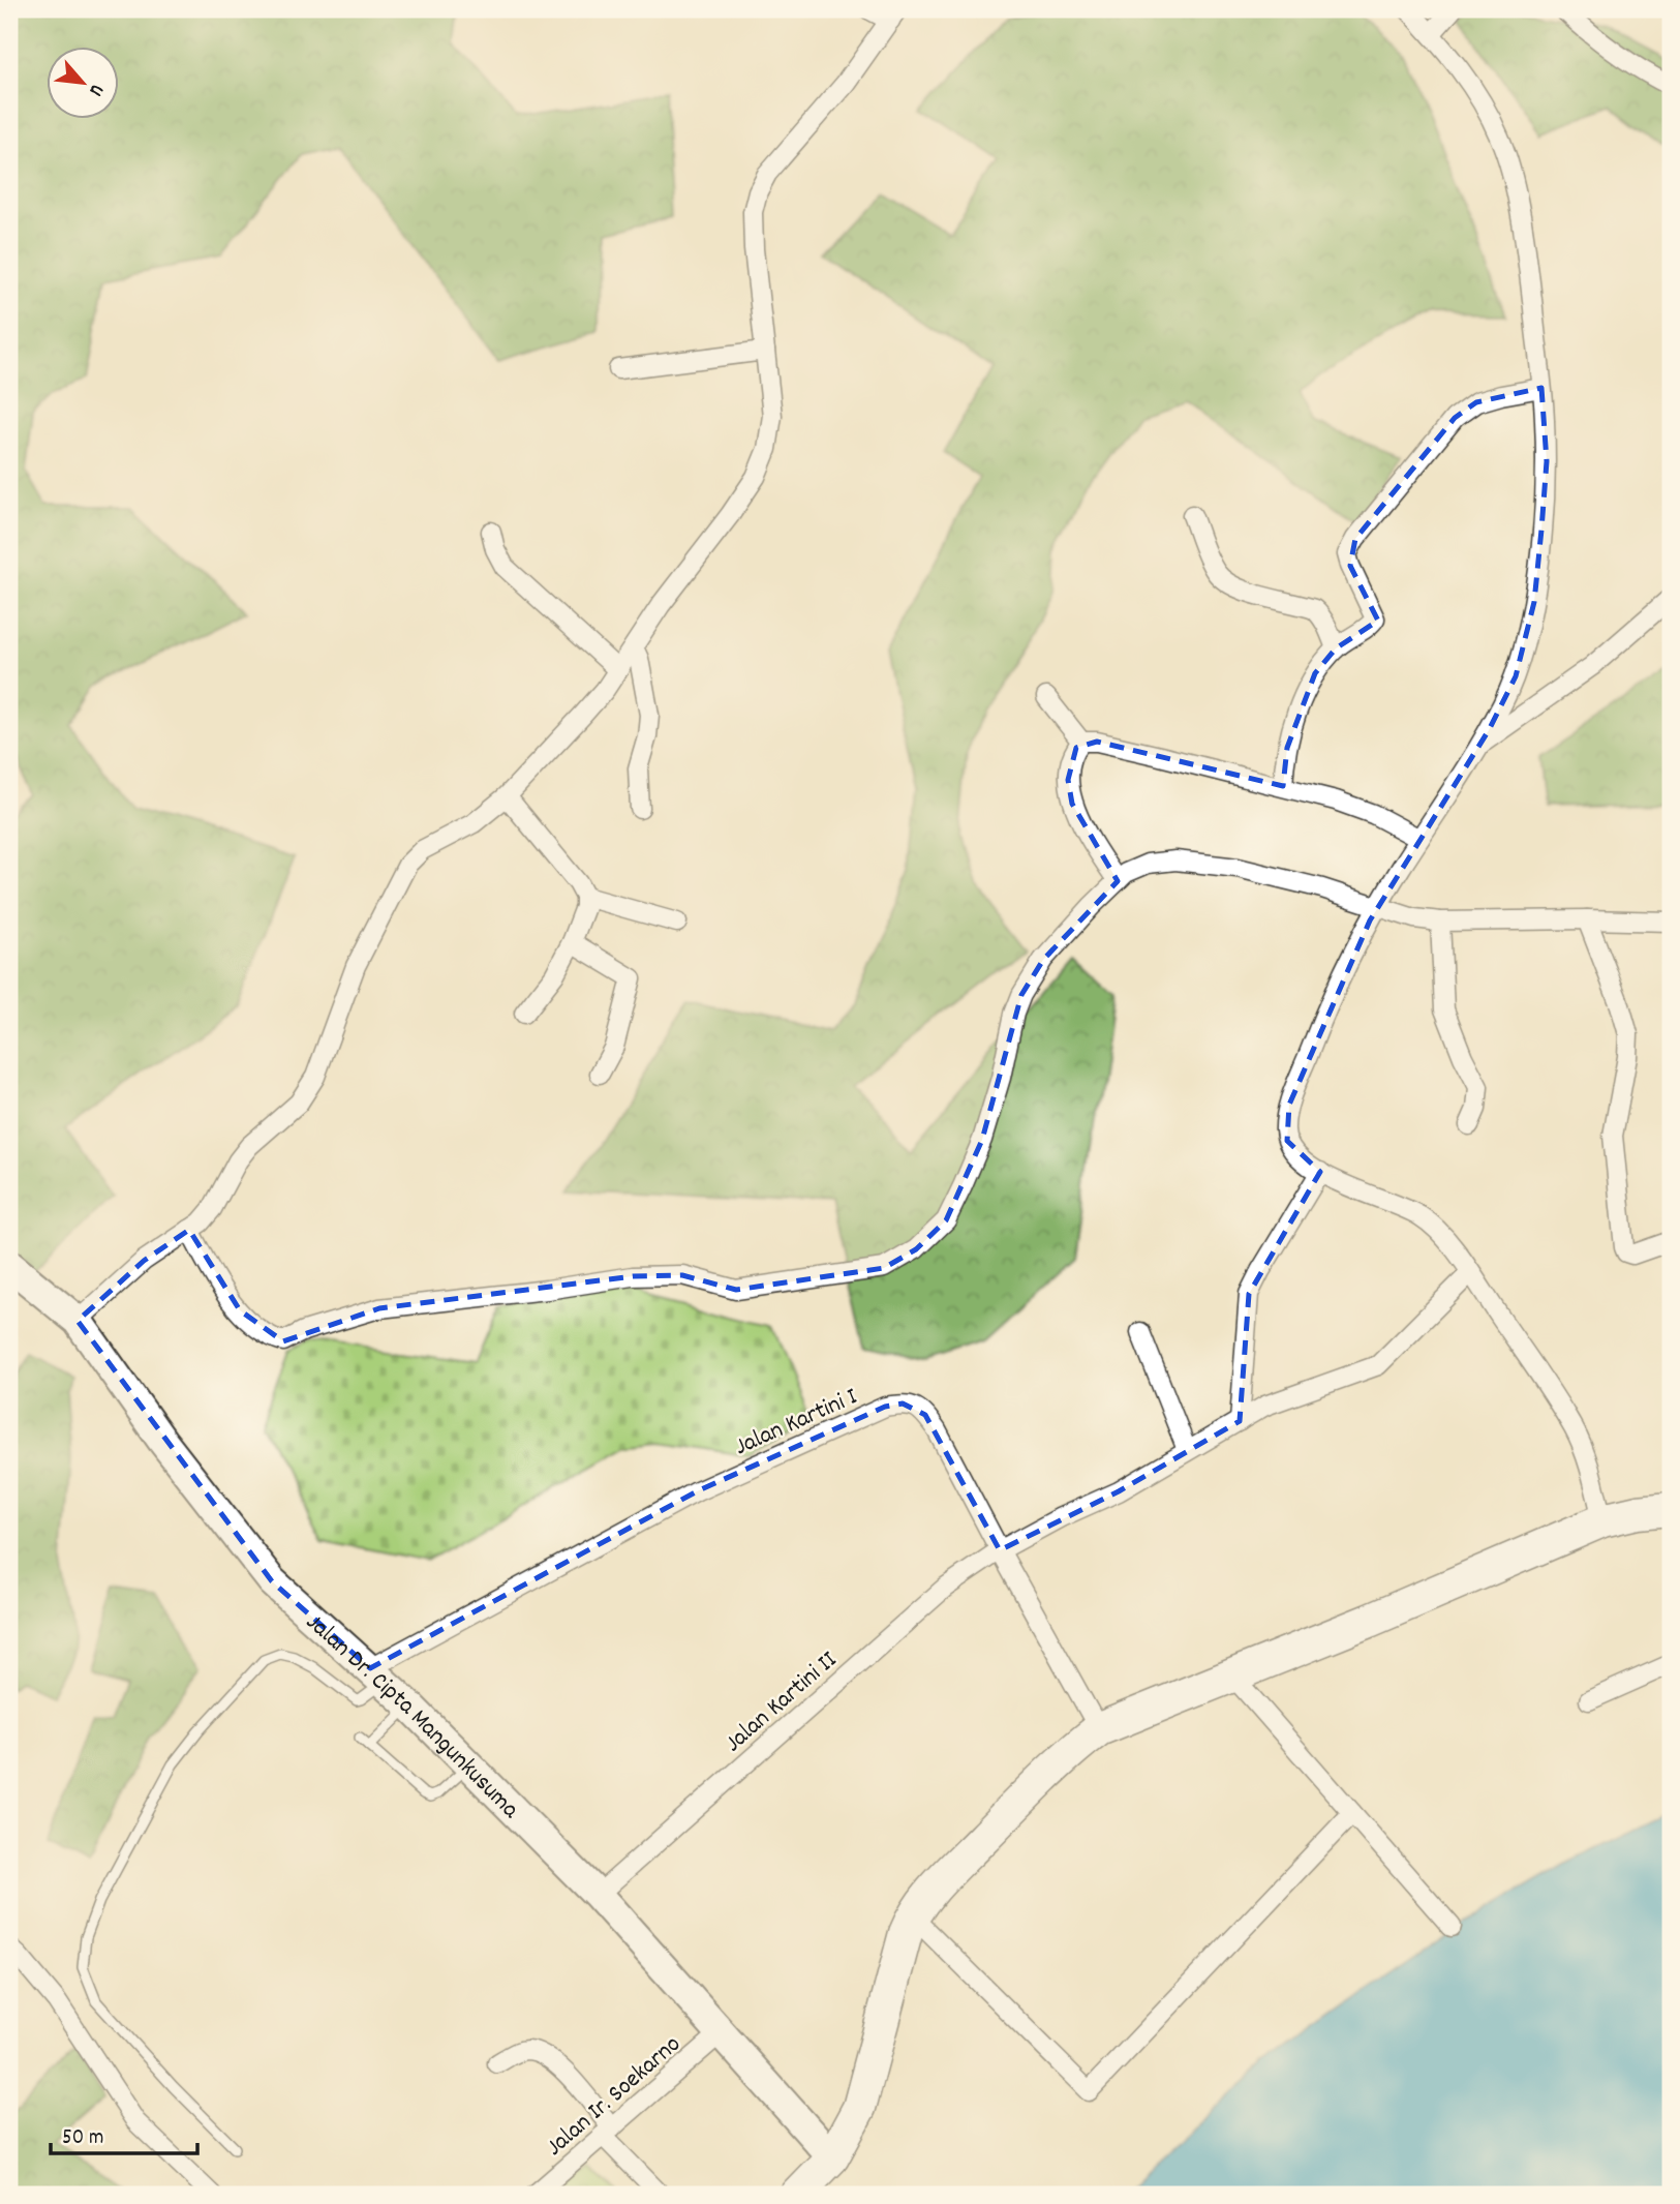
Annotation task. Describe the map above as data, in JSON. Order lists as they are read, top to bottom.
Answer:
{
  "streets": {
    "main road": ["Jalan Dr. Cipta Mangunkusuma"],
    "street": ["Jalan Kartini I", "Jalan Kartini II", "Jalan Ir. Soekarno"]
  },
  "crossings": [
    ["Jalan Kartini I", "Jalan Kartini II"],
    ["Jalan Kartini I", "Jalan Dr. Cipta Mangunkusuma"],
    ["Jalan Kartini II", "Jalan Dr. Cipta Mangunkusuma"],
    ["Jalan Dr. Cipta Mangunkusuma", "Jalan Ir. Soekarno"]
  ],
  "scale_bar": "50 m",
  "north": "bottom right"
}
